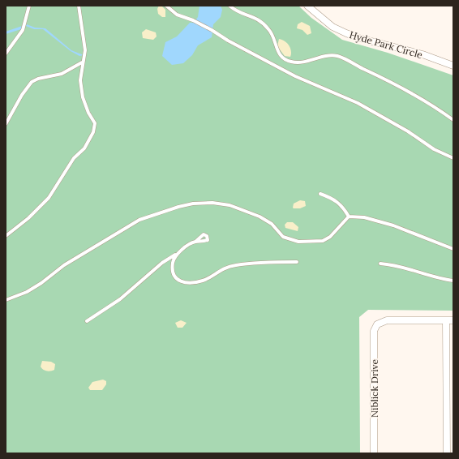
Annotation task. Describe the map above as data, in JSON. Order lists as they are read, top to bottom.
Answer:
{
  "streets": {
    "street": ["Hyde Park Circle", "Niblick Drive"]
  }
}
